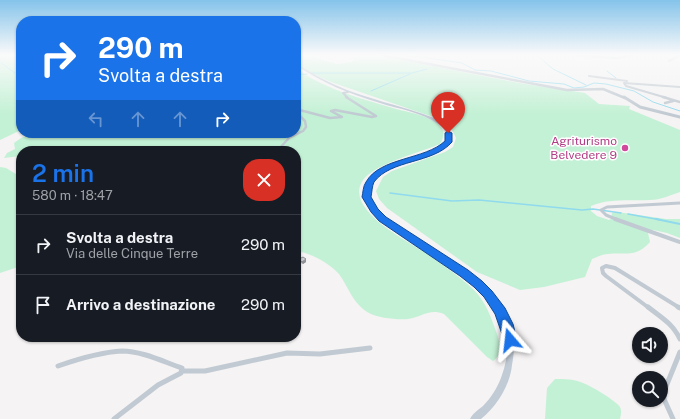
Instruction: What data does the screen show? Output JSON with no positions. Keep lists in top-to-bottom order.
{
  "places": ["Agriturismo Belvedere 9"],
  "page": {
    "turn": ["290 m", "Svolta a destra"],
    "heading": ["2 min", "580 m · 18:47"],
    "list": [
      {
        "name": "Svolta a destra",
        "note": "Via delle Cinque Terre",
        "value": "290 m"
      },
      {
        "name": "Arrivo a destinazione",
        "value": "290 m"
      }
    ]
  }
}
